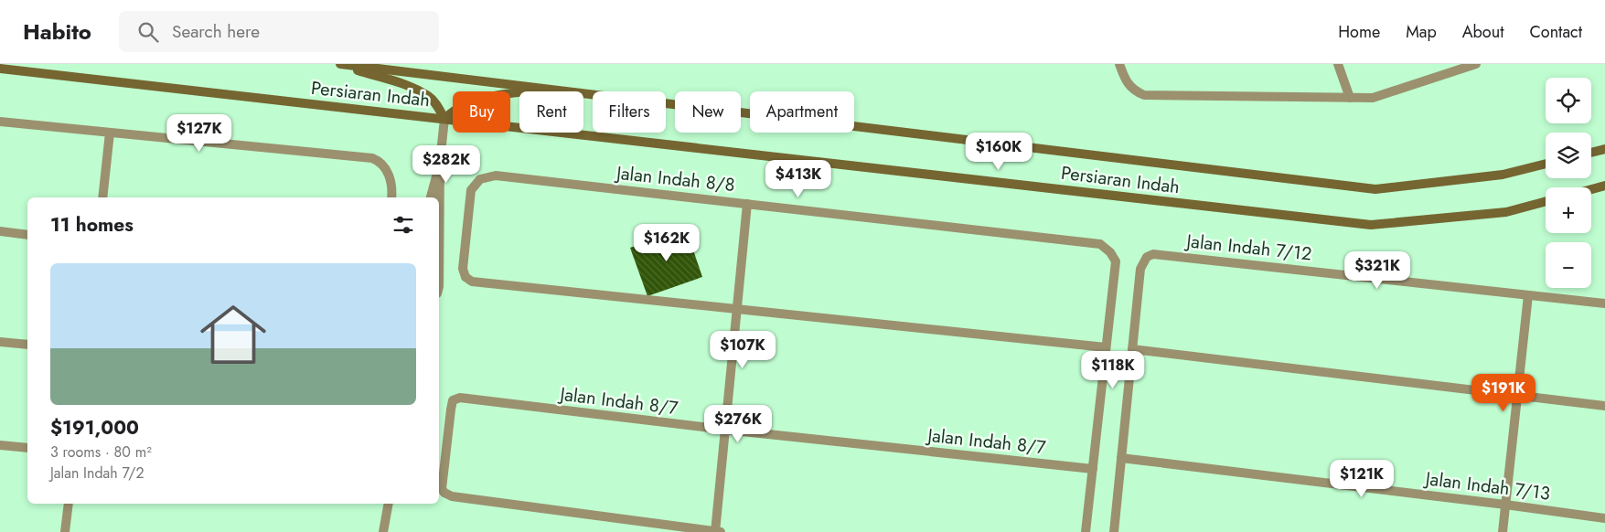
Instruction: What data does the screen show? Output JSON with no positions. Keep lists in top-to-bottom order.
{
  "streets": {
    "main road": ["Persiaran Indah"],
    "street": [
      "Jalan Indah 8/8",
      "Jalan Indah 7/12",
      "Jalan Indah 8/7",
      "Jalan Indah 7/13"
    ]
  },
  "page": {
    "header": "Habito",
    "search": "Search here",
    "nav": [
      "Home",
      "Map",
      "About",
      "Contact"
    ],
    "map_buttons": ["+", "−"],
    "chip": [
      "Buy",
      "Rent",
      "Filters",
      "New",
      "Apartment"
    ],
    "price": [
      "$127K",
      "$160K",
      "$282K",
      "$413K",
      "$162K",
      "$321K",
      "$107K",
      "$118K",
      "$191K",
      "$276K",
      "$121K"
    ],
    "heading": "11 homes",
    "list": [
      {
        "name": "$191,000",
        "note": "3 rooms · 80 m² · Jalan Indah 7/2"
      }
    ]
  }
}
